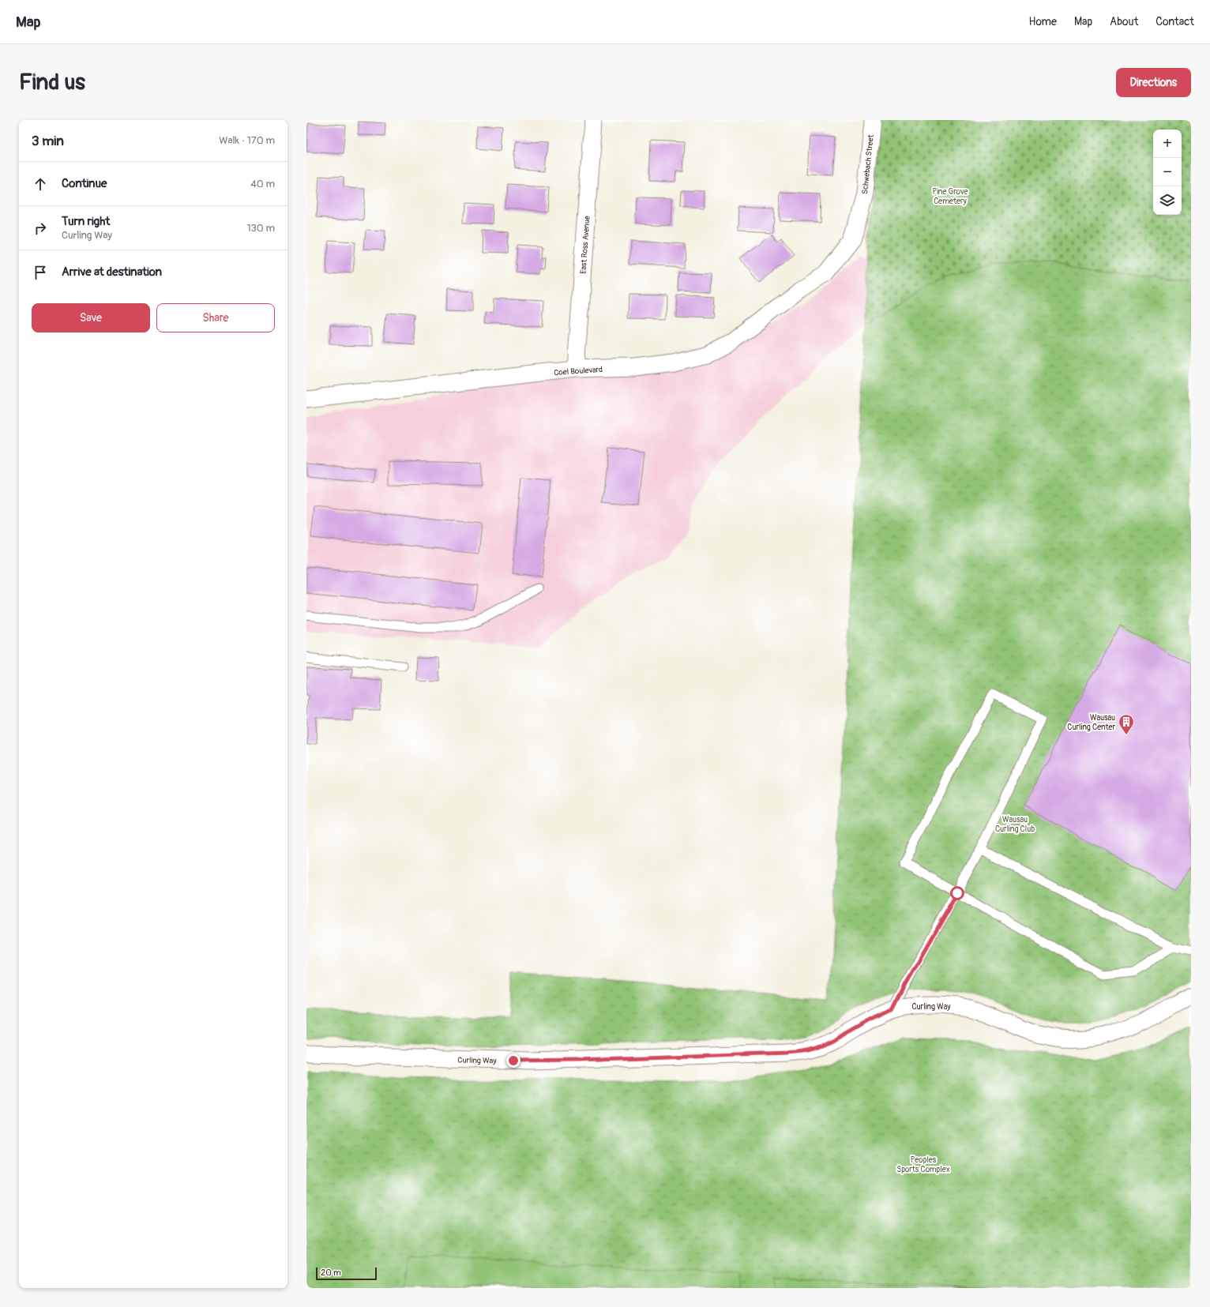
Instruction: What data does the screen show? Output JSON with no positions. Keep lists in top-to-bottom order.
{
  "streets": {
    "street": [
      "Schwebach Street",
      "East Ross Avenue",
      "Coel Boulevard",
      "Curling Way"
    ]
  },
  "crossings": [
    ["Schwebach Street", "Coel Boulevard"],
    ["East Ross Avenue", "Coel Boulevard"]
  ],
  "parks": ["Pine Grove Cemetery", "Wausau Curling Club", "Peoples Sports Complex"],
  "places": {
    "building": ["Wausau Curling Center"]
  },
  "scale_bar": "20 m",
  "page": {
    "header": "Map",
    "nav": [
      "Home",
      "Map",
      "About",
      "Contact"
    ],
    "buttons": [
      "Directions",
      ["Save", "Share"]
    ],
    "title": "Find us",
    "heading": ["3 min", "Walk · 170 m"],
    "map_buttons": ["+", "−"],
    "list": [
      ["Continue", "40 m"],
      ["Turn right", "Curling Way", "130 m"],
      "Arrive at destination"
    ],
    "scale": "20 m"
  }
}
